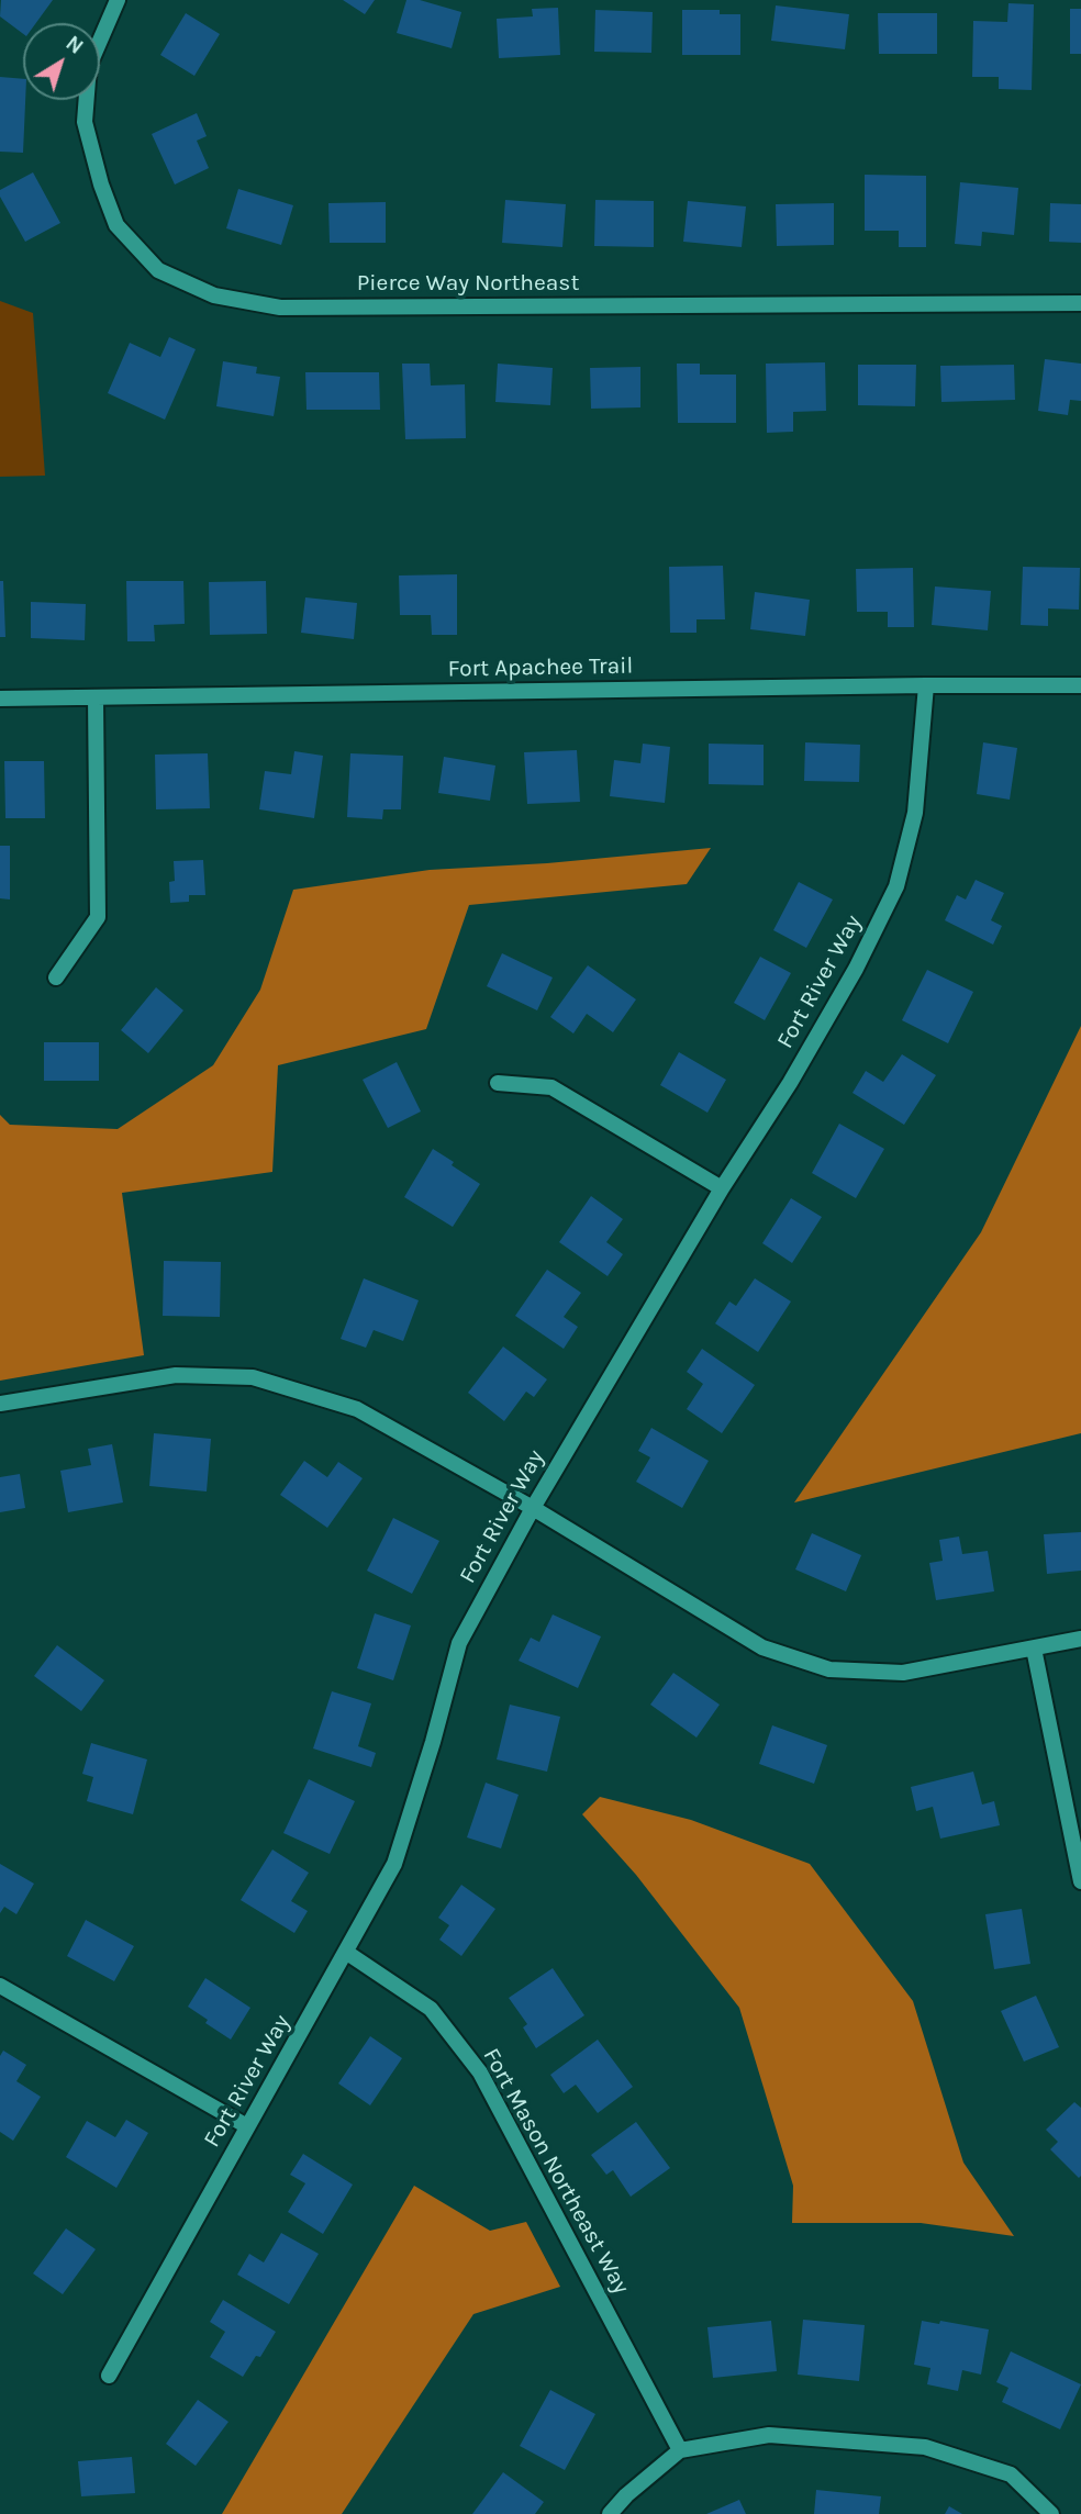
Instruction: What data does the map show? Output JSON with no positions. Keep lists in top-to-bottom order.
{
  "streets": {
    "street": [
      "Pierce Way Northeast",
      "Fort Apachee Trail",
      "Fort River Way",
      "Fort Mason Northeast Way"
    ]
  },
  "crossings": [
    ["Fort Apachee Trail", "Fort River Way"],
    ["Fort River Way", "Fort Mason Northeast Way"]
  ],
  "north": "top right"
}
